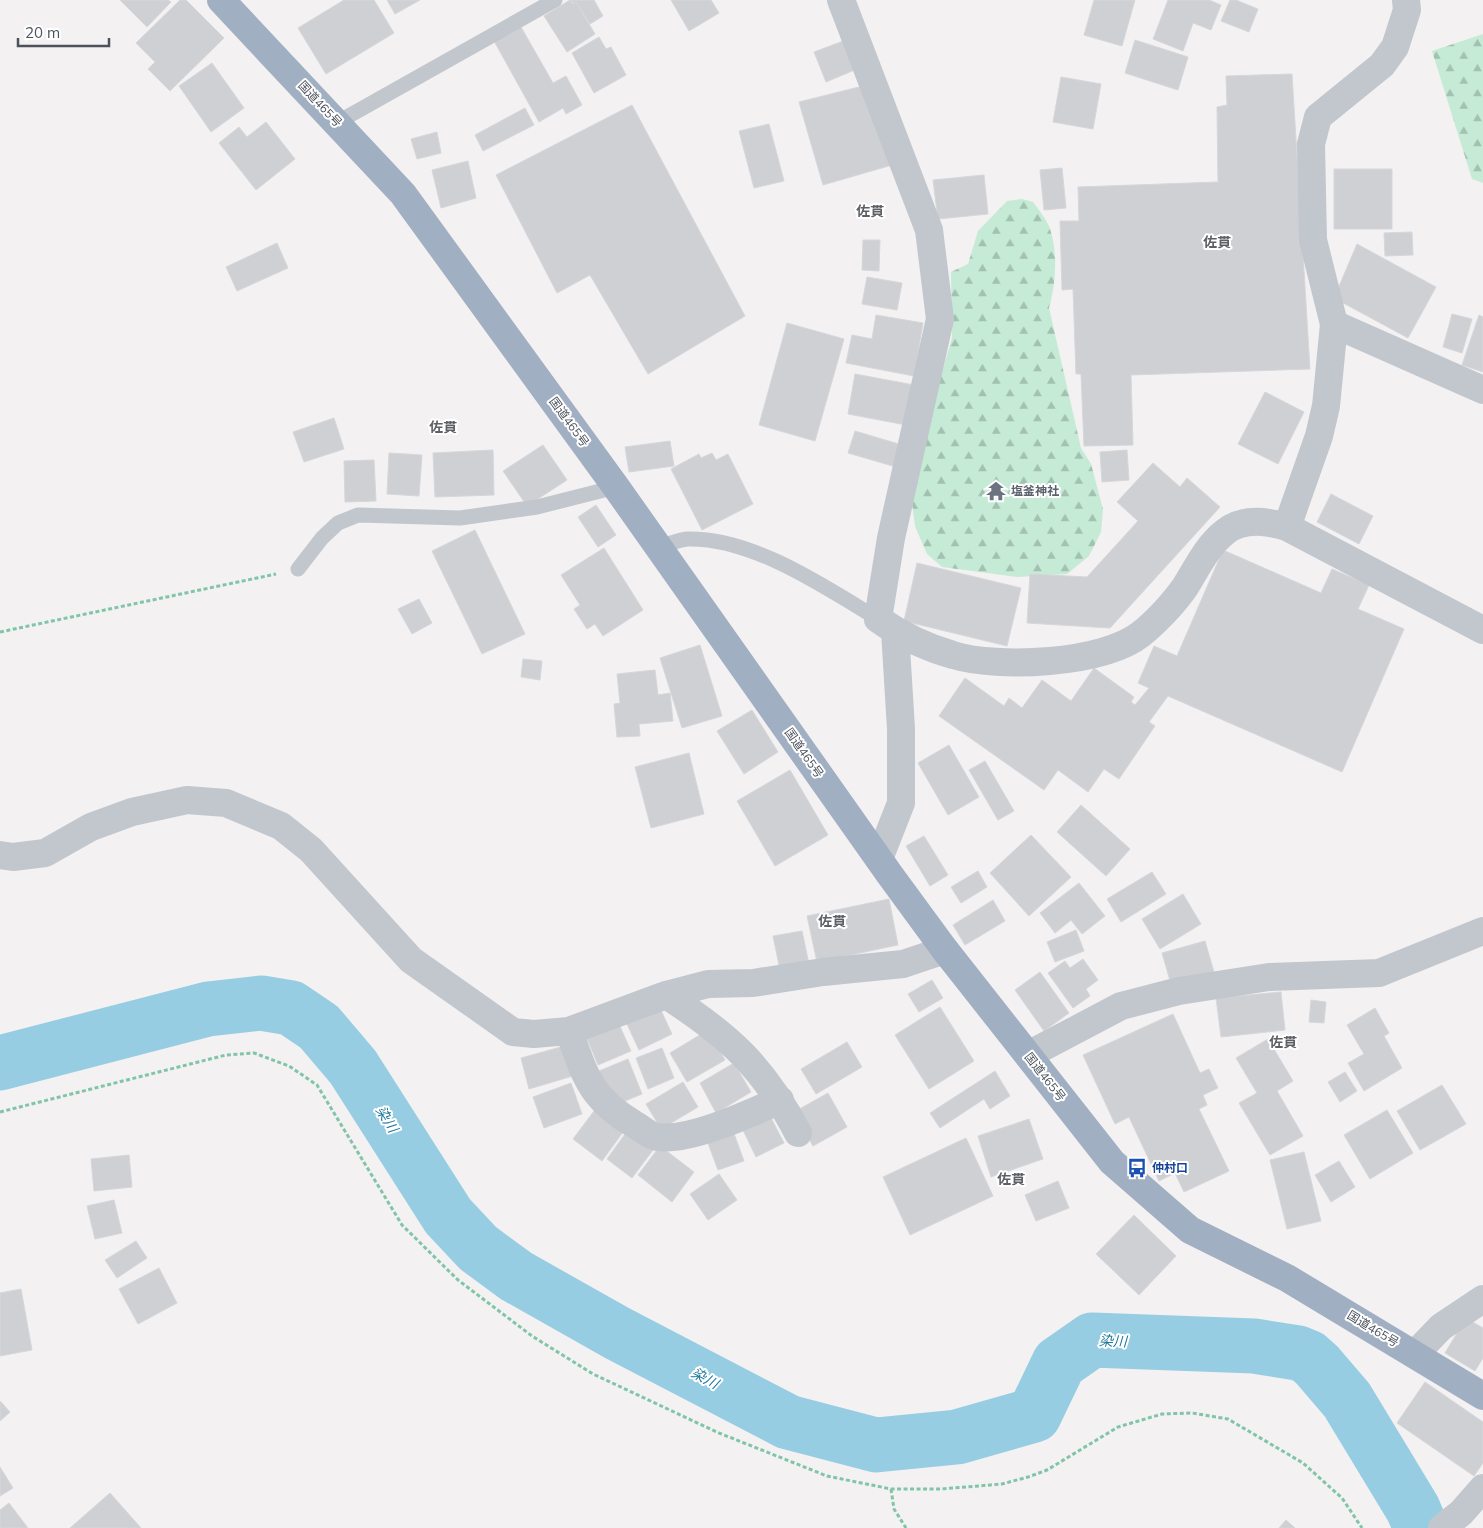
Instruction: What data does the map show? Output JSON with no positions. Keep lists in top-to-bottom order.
{
  "streets": {
    "highway": ["国道465号"]
  },
  "districts": [
    "佐貫",
    "佐貫",
    "佐貫",
    "佐貫",
    "佐貫",
    "佐貫"
  ],
  "water": ["染川"],
  "places": {
    "temple": ["塩釜神社"],
    "bus stop": ["仲村口"]
  },
  "scale_bar": "20 m"
}
